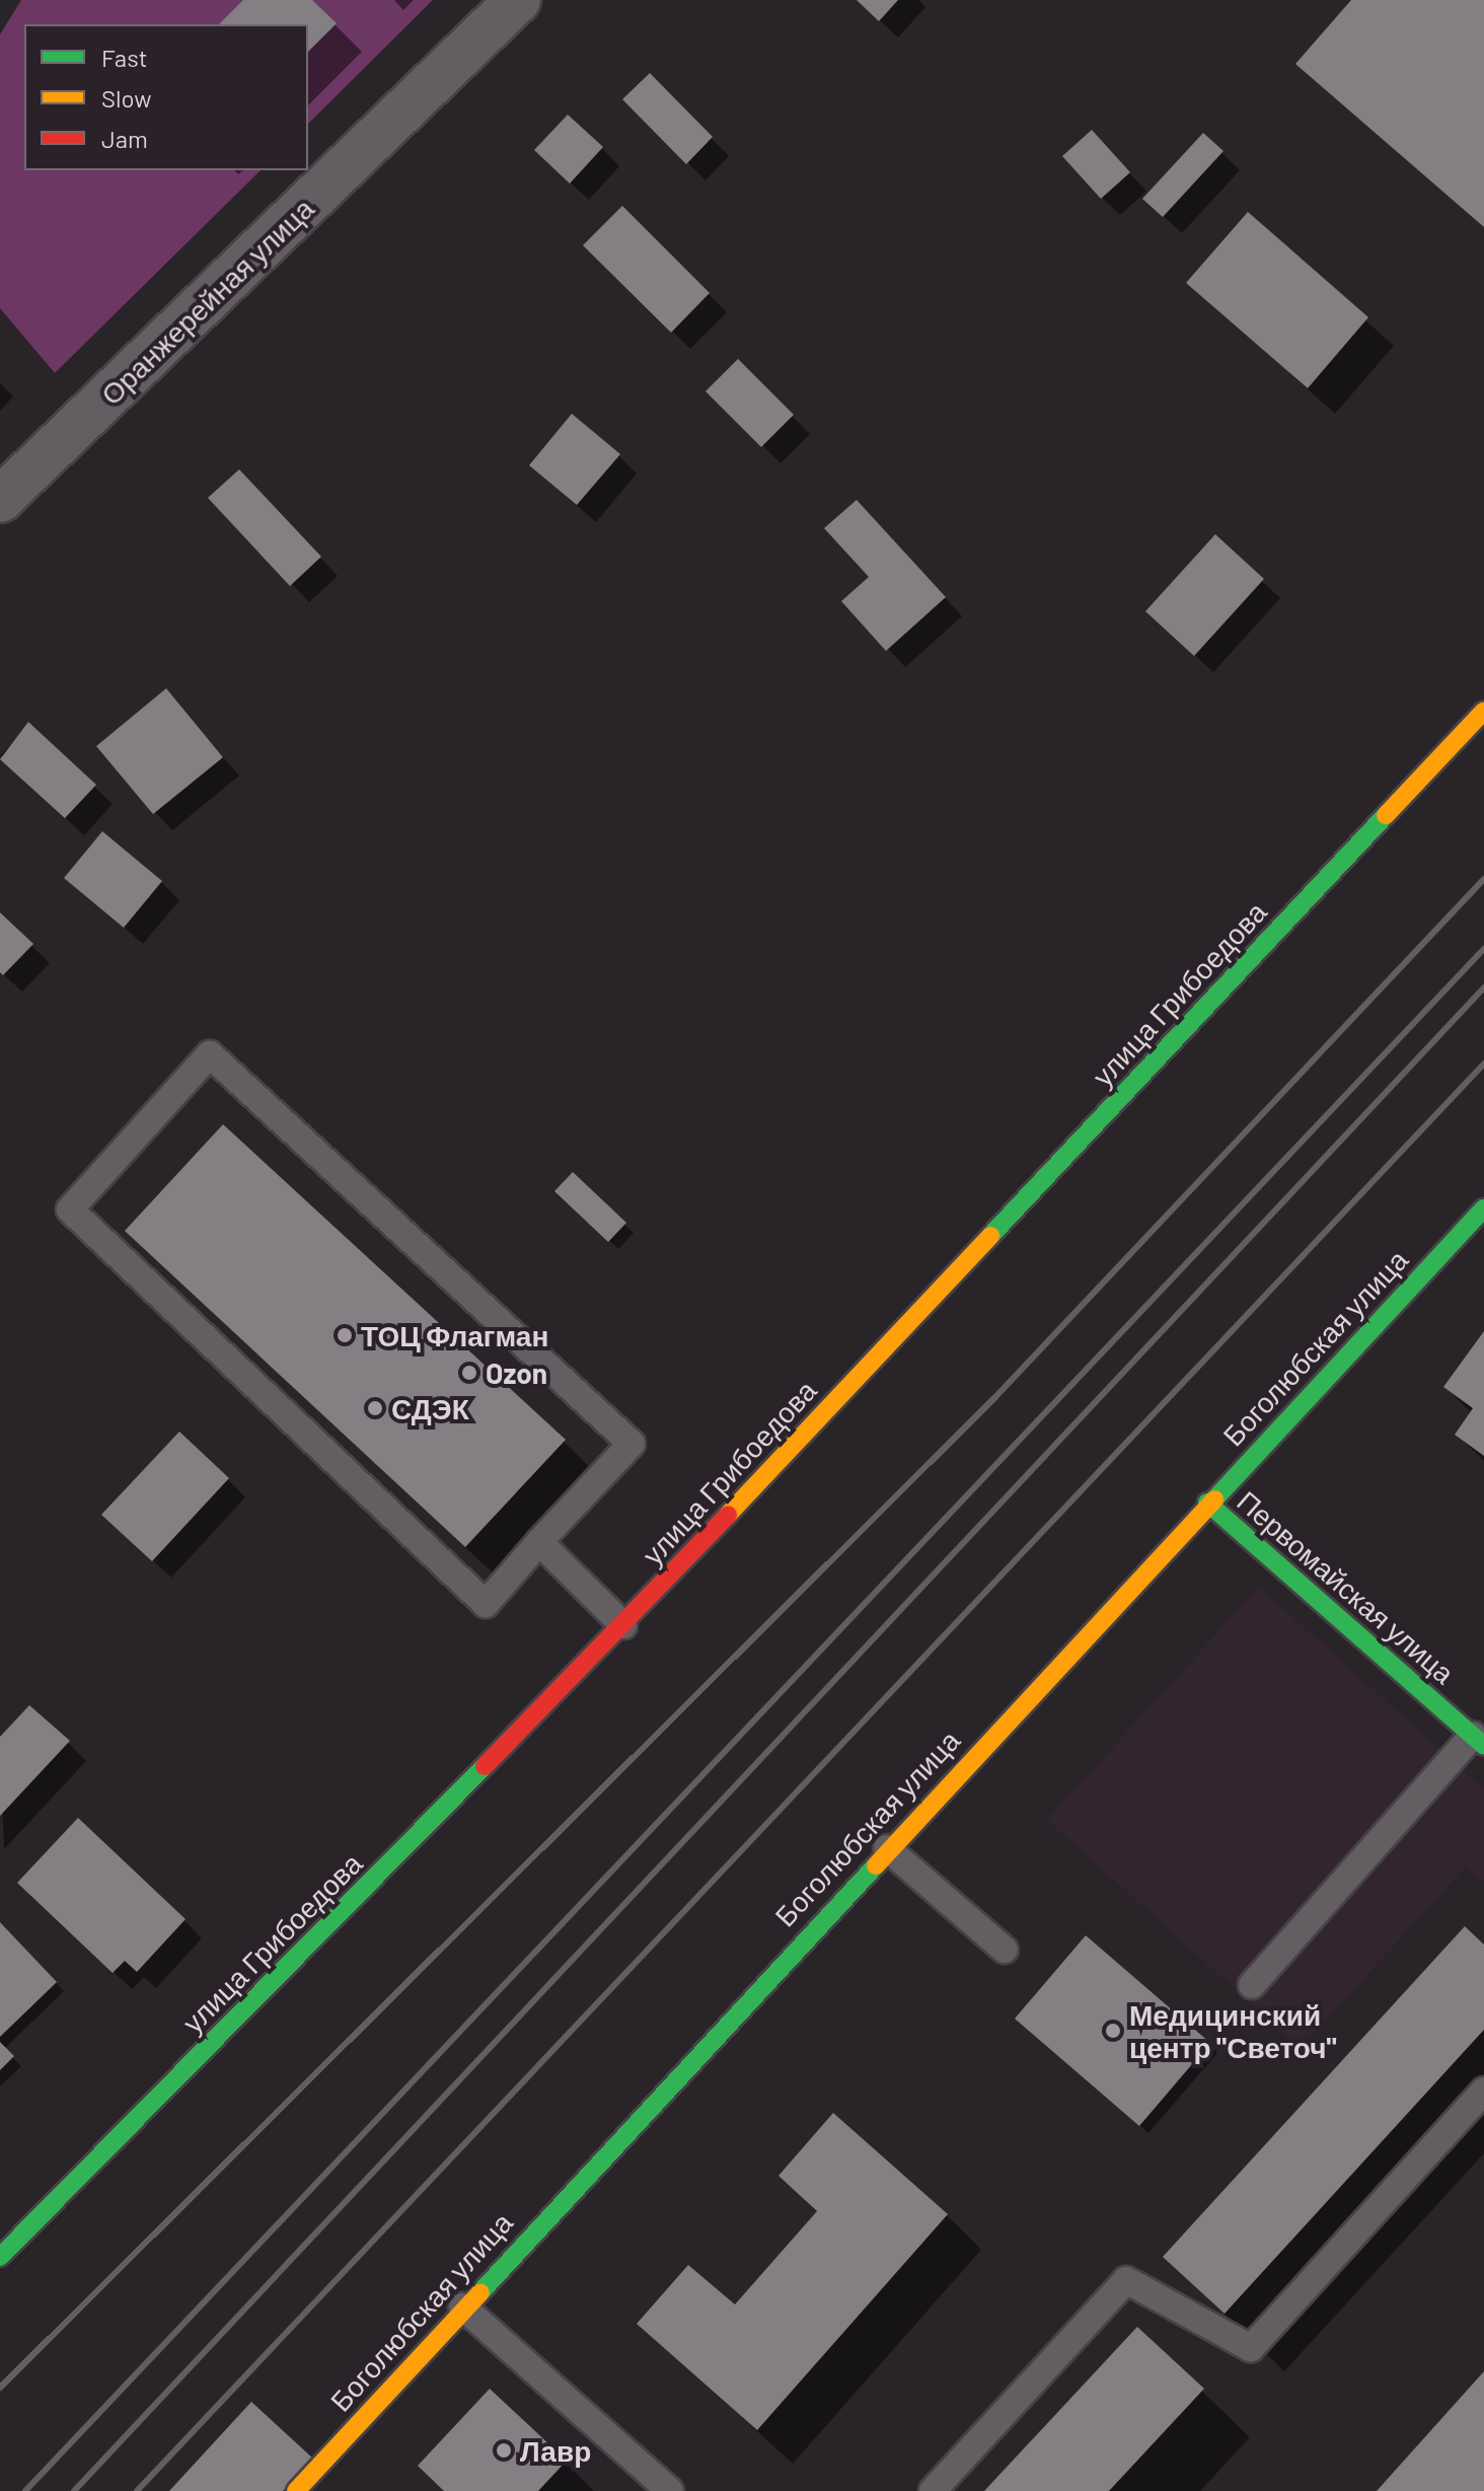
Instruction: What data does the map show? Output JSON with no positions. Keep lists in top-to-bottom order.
{
  "streets": {
    "street": [
      "Оранжерейная улица",
      "улица Грибоедова",
      "Боголюбская улица",
      "Первомайская улица"
    ]
  },
  "crossings": [
    ["Боголюбская улица", "Первомайская улица"]
  ],
  "places": [
    "ТОЦ Флагман",
    "Ozon",
    "СДЭК",
    "Медицинский центр \"Светоч\"",
    "Лавр"
  ],
  "legend": ["Fast", "Slow", "Jam"]
}
